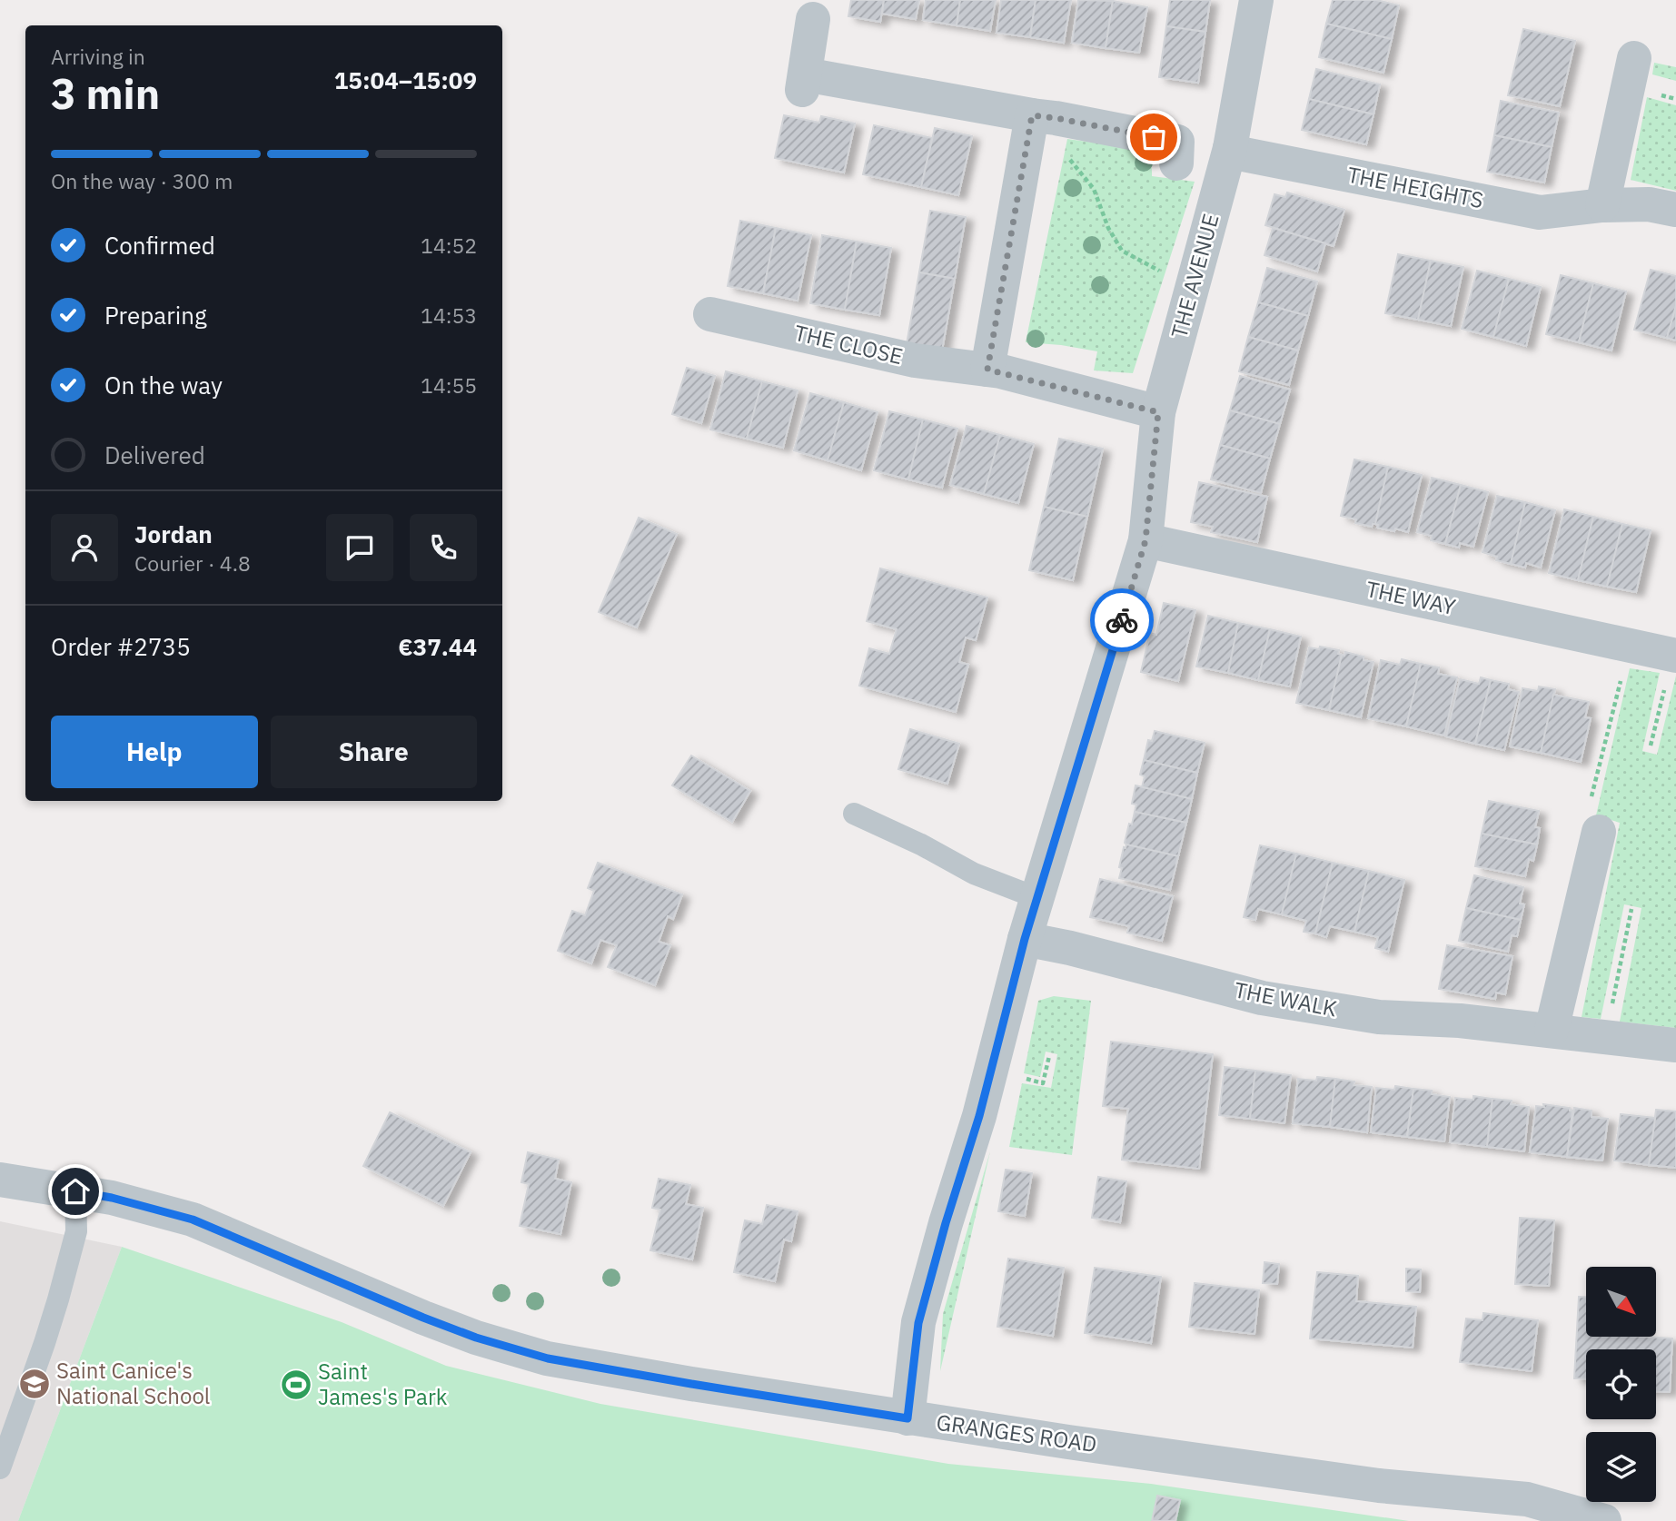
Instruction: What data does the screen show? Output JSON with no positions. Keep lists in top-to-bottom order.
{
  "streets": {
    "street": [
      "THE HEIGHTS",
      "THE AVENUE",
      "THE CLOSE",
      "THE WAY",
      "THE WALK",
      "GRANGES ROAD"
    ]
  },
  "crossings": [
    ["THE HEIGHTS", "THE AVENUE"],
    ["THE AVENUE", "THE CLOSE"],
    ["THE AVENUE", "THE WAY"],
    ["THE AVENUE", "THE WALK"],
    ["THE AVENUE", "GRANGES ROAD"]
  ],
  "places": {
    "school or university": ["Saint Canice's National School"],
    "sports": ["Saint James's Park"]
  },
  "north": "bottom right",
  "page": {
    "heading": ["3 min", "Arriving in", "15:04–15:09"],
    "panel": [
      "Jordan",
      "Courier · 4.8",
      "Order #2735",
      "€37.44"
    ],
    "bar": "On the way · 300 m",
    "list": [
      ["Confirmed", "14:52"],
      ["Preparing", "14:53"],
      ["On the way", "14:55"],
      "Delivered"
    ],
    "buttons": ["Help", "Share"]
  }
}
